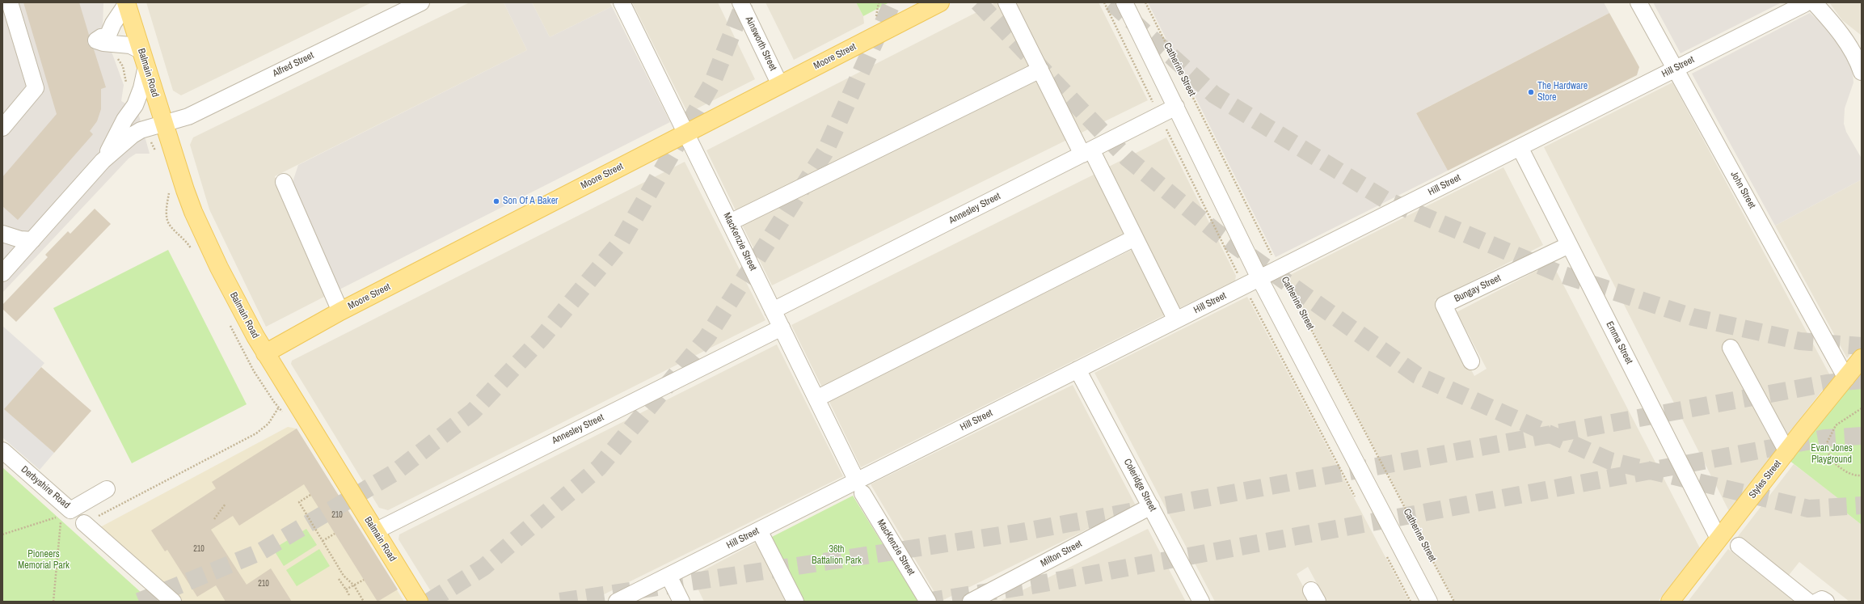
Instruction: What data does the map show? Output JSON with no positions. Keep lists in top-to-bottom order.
{
  "streets": {
    "main road": ["Moore Street", "Balmain Road", "Styles Street"],
    "street": [
      "Ainsworth Street",
      "Alfred Street",
      "Hill Street",
      "Catherine Street",
      "John Street",
      "Annesley Street",
      "MacKenzie Street",
      "Bungay Street",
      "Emma Street",
      "Coleridge Street",
      "Derbyshire Road",
      "Milton Street"
    ]
  },
  "crossings": [
    ["Ainsworth Street", "Moore Street"],
    ["Moore Street", "Balmain Road"],
    ["Moore Street", "MacKenzie Street"],
    ["Alfred Street", "Balmain Road"],
    ["Hill Street", "Catherine Street"],
    ["Hill Street", "John Street"],
    ["Hill Street", "MacKenzie Street"],
    ["Hill Street", "Emma Street"],
    ["Hill Street", "Coleridge Street"],
    ["Catherine Street", "Annesley Street"],
    ["Balmain Road", "Annesley Street"],
    ["John Street", "Styles Street"],
    ["Annesley Street", "MacKenzie Street"],
    ["Bungay Street", "Emma Street"],
    ["Emma Street", "Styles Street"],
    ["Coleridge Street", "Milton Street"]
  ],
  "parks": ["Evan Jones Playground", "36th Battalion Park", "Pioneers Memorial Park"],
  "places": ["The Hardware Store", "Son Of A Baker"],
  "house_numbers": ["210", "210", "210"]
}
